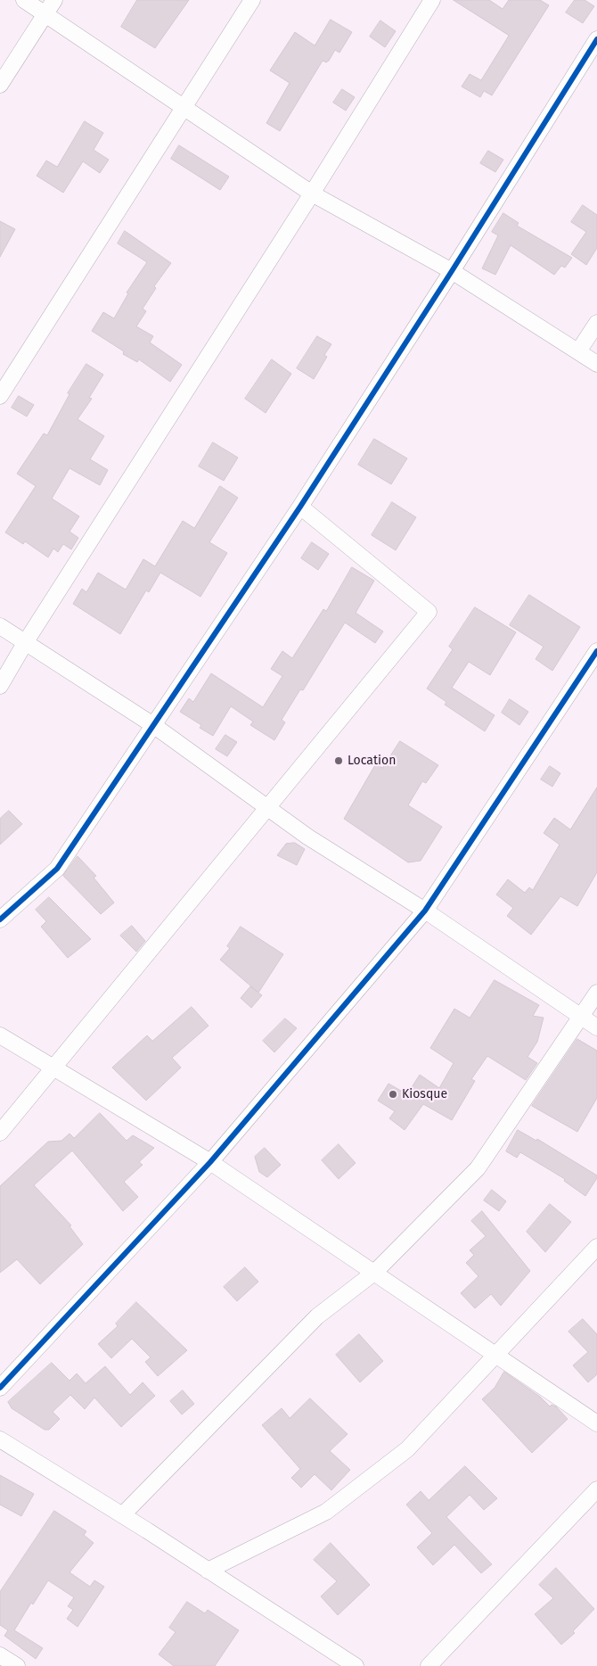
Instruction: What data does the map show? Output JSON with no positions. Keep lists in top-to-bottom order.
{
  "places": ["Location", "Kiosque"]
}
